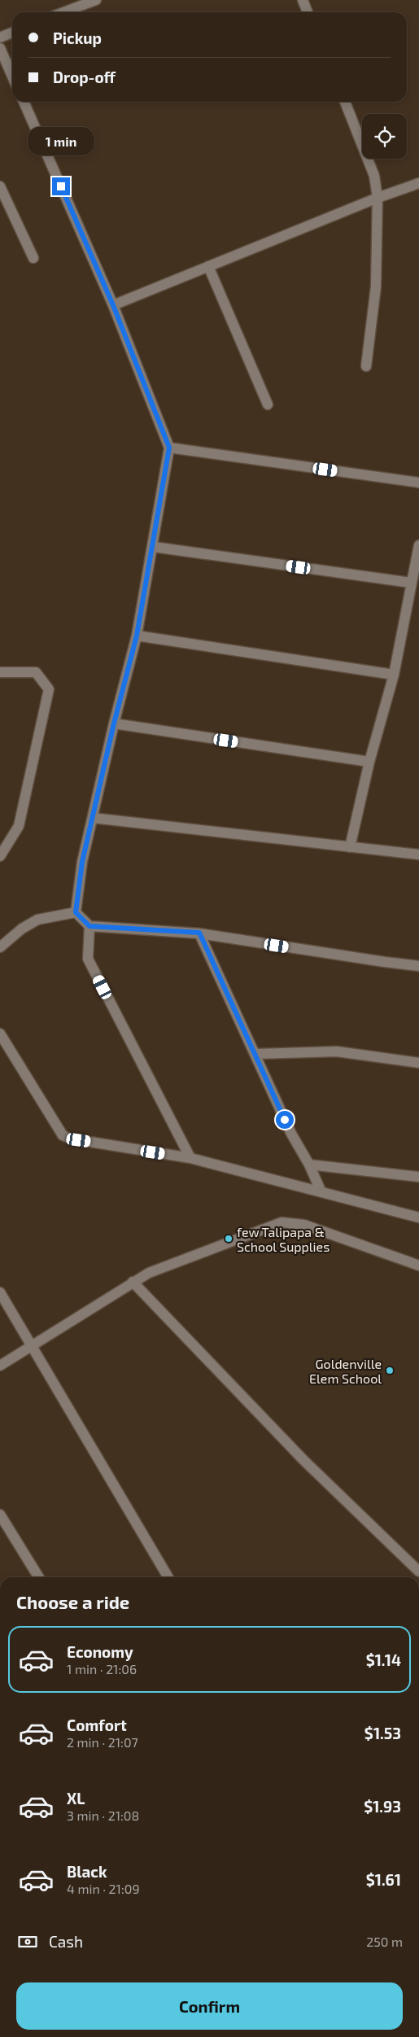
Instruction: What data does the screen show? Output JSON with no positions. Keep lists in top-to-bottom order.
{
  "places": ["few Talipapa & School Supplies", "Goldenville Elem School"],
  "page": {
    "banner": ["Pickup", "Drop-off"],
    "bubble": "1 min",
    "heading": "Choose a ride",
    "list": [
      {
        "name": "Economy",
        "note": "1 min · 21:06",
        "value": "$1.14"
      },
      {
        "name": "Comfort",
        "note": "2 min · 21:07",
        "value": "$1.53"
      },
      {
        "name": "XL",
        "note": "3 min · 21:08",
        "value": "$1.93"
      },
      {
        "name": "Black",
        "note": "4 min · 21:09",
        "value": "$1.61"
      }
    ],
    "pay": ["Cash", "250 m"],
    "buttons": "Confirm"
  }
}
